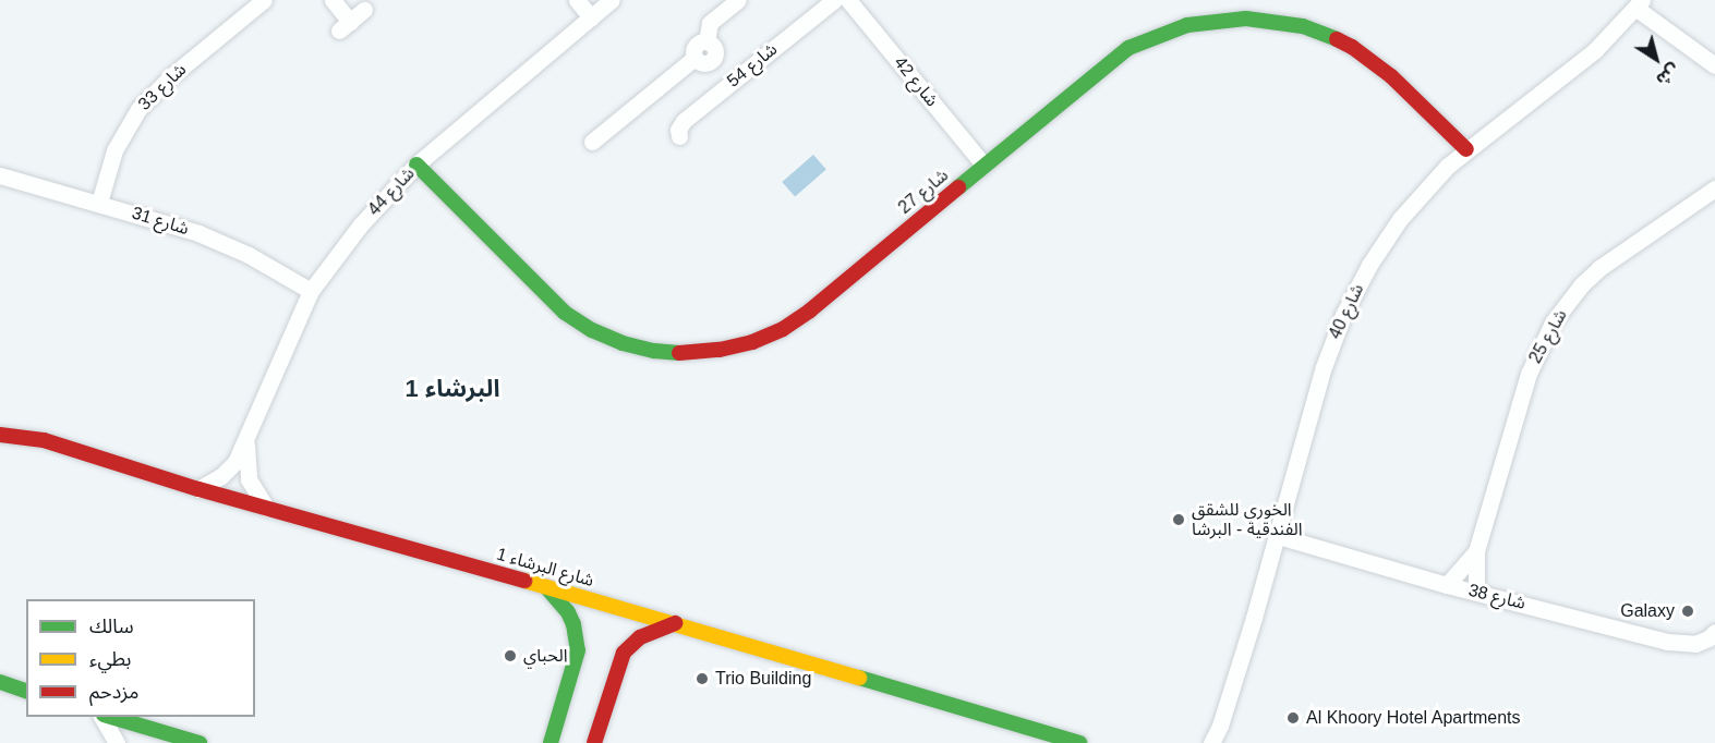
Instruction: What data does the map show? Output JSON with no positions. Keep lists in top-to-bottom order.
{
  "streets": {
    "street": [
      "شارع 54",
      "شارع 42",
      "شارع 33",
      "شارع 44",
      "شارع 27",
      "شارع 31",
      "شارع 40",
      "شارع 25",
      "شارع البرشاء 1",
      "شارع 38"
    ]
  },
  "crossings": [
    ["شارع 42", "شارع 27"],
    ["شارع 33", "شارع 31"],
    ["شارع 44", "شارع 27"],
    ["شارع 44", "شارع 31"],
    ["شارع 44", "شارع البرشاء 1"],
    ["شارع 27", "شارع 40"],
    ["شارع 40", "شارع 38"],
    ["شارع 25", "شارع 38"]
  ],
  "districts": ["البرشاء 1"],
  "places": [
    "الخوري للشقق الفندقية - البرشا",
    "Galaxy",
    "الحباي",
    "Trio Building",
    "Al Khoory Hotel Apartments"
  ],
  "legend": ["سالك", "بطيء", "مزدحم"],
  "north": "bottom right"
}
